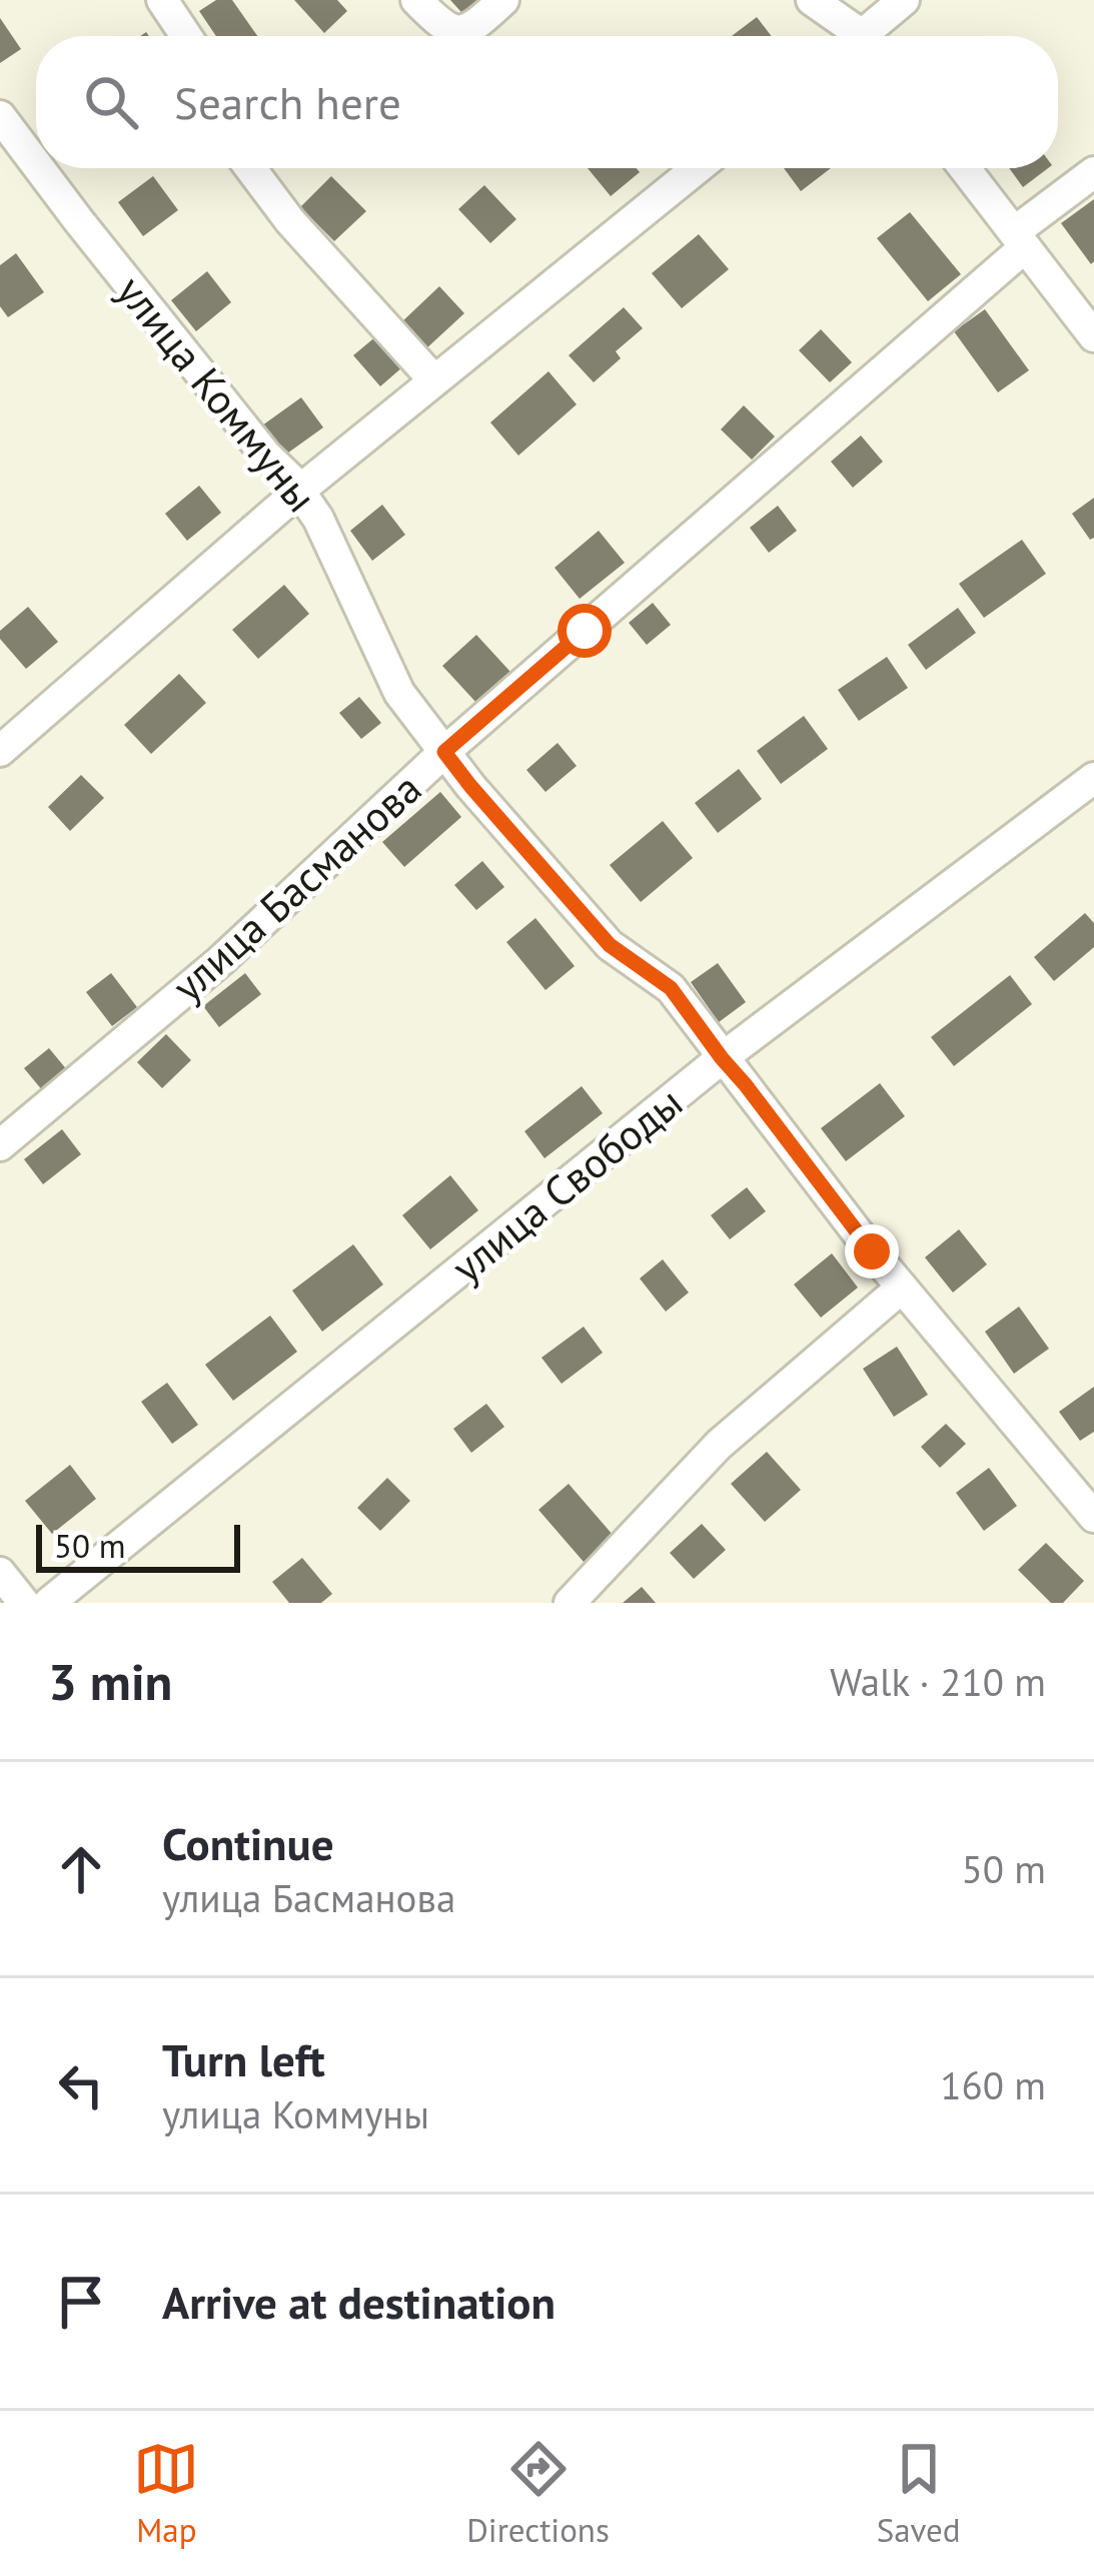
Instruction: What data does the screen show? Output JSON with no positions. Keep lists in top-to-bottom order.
{
  "streets": {
    "street": ["улица Коммуны", "улица Басманова", "улица Свободы"]
  },
  "crossings": [
    ["улица Коммуны", "улица Басманова"],
    ["улица Коммуны", "улица Свободы"]
  ],
  "scale_bar": "50 m",
  "page": {
    "search": "Search here",
    "scale": "50 m",
    "heading": ["3 min", "Walk · 210 m"],
    "list": [
      ["Continue", "улица Басманова", "50 m"],
      ["Turn left", "улица Коммуны", "160 m"],
      "Arrive at destination"
    ],
    "nav": ["Map", "Directions", "Saved"]
  }
}
